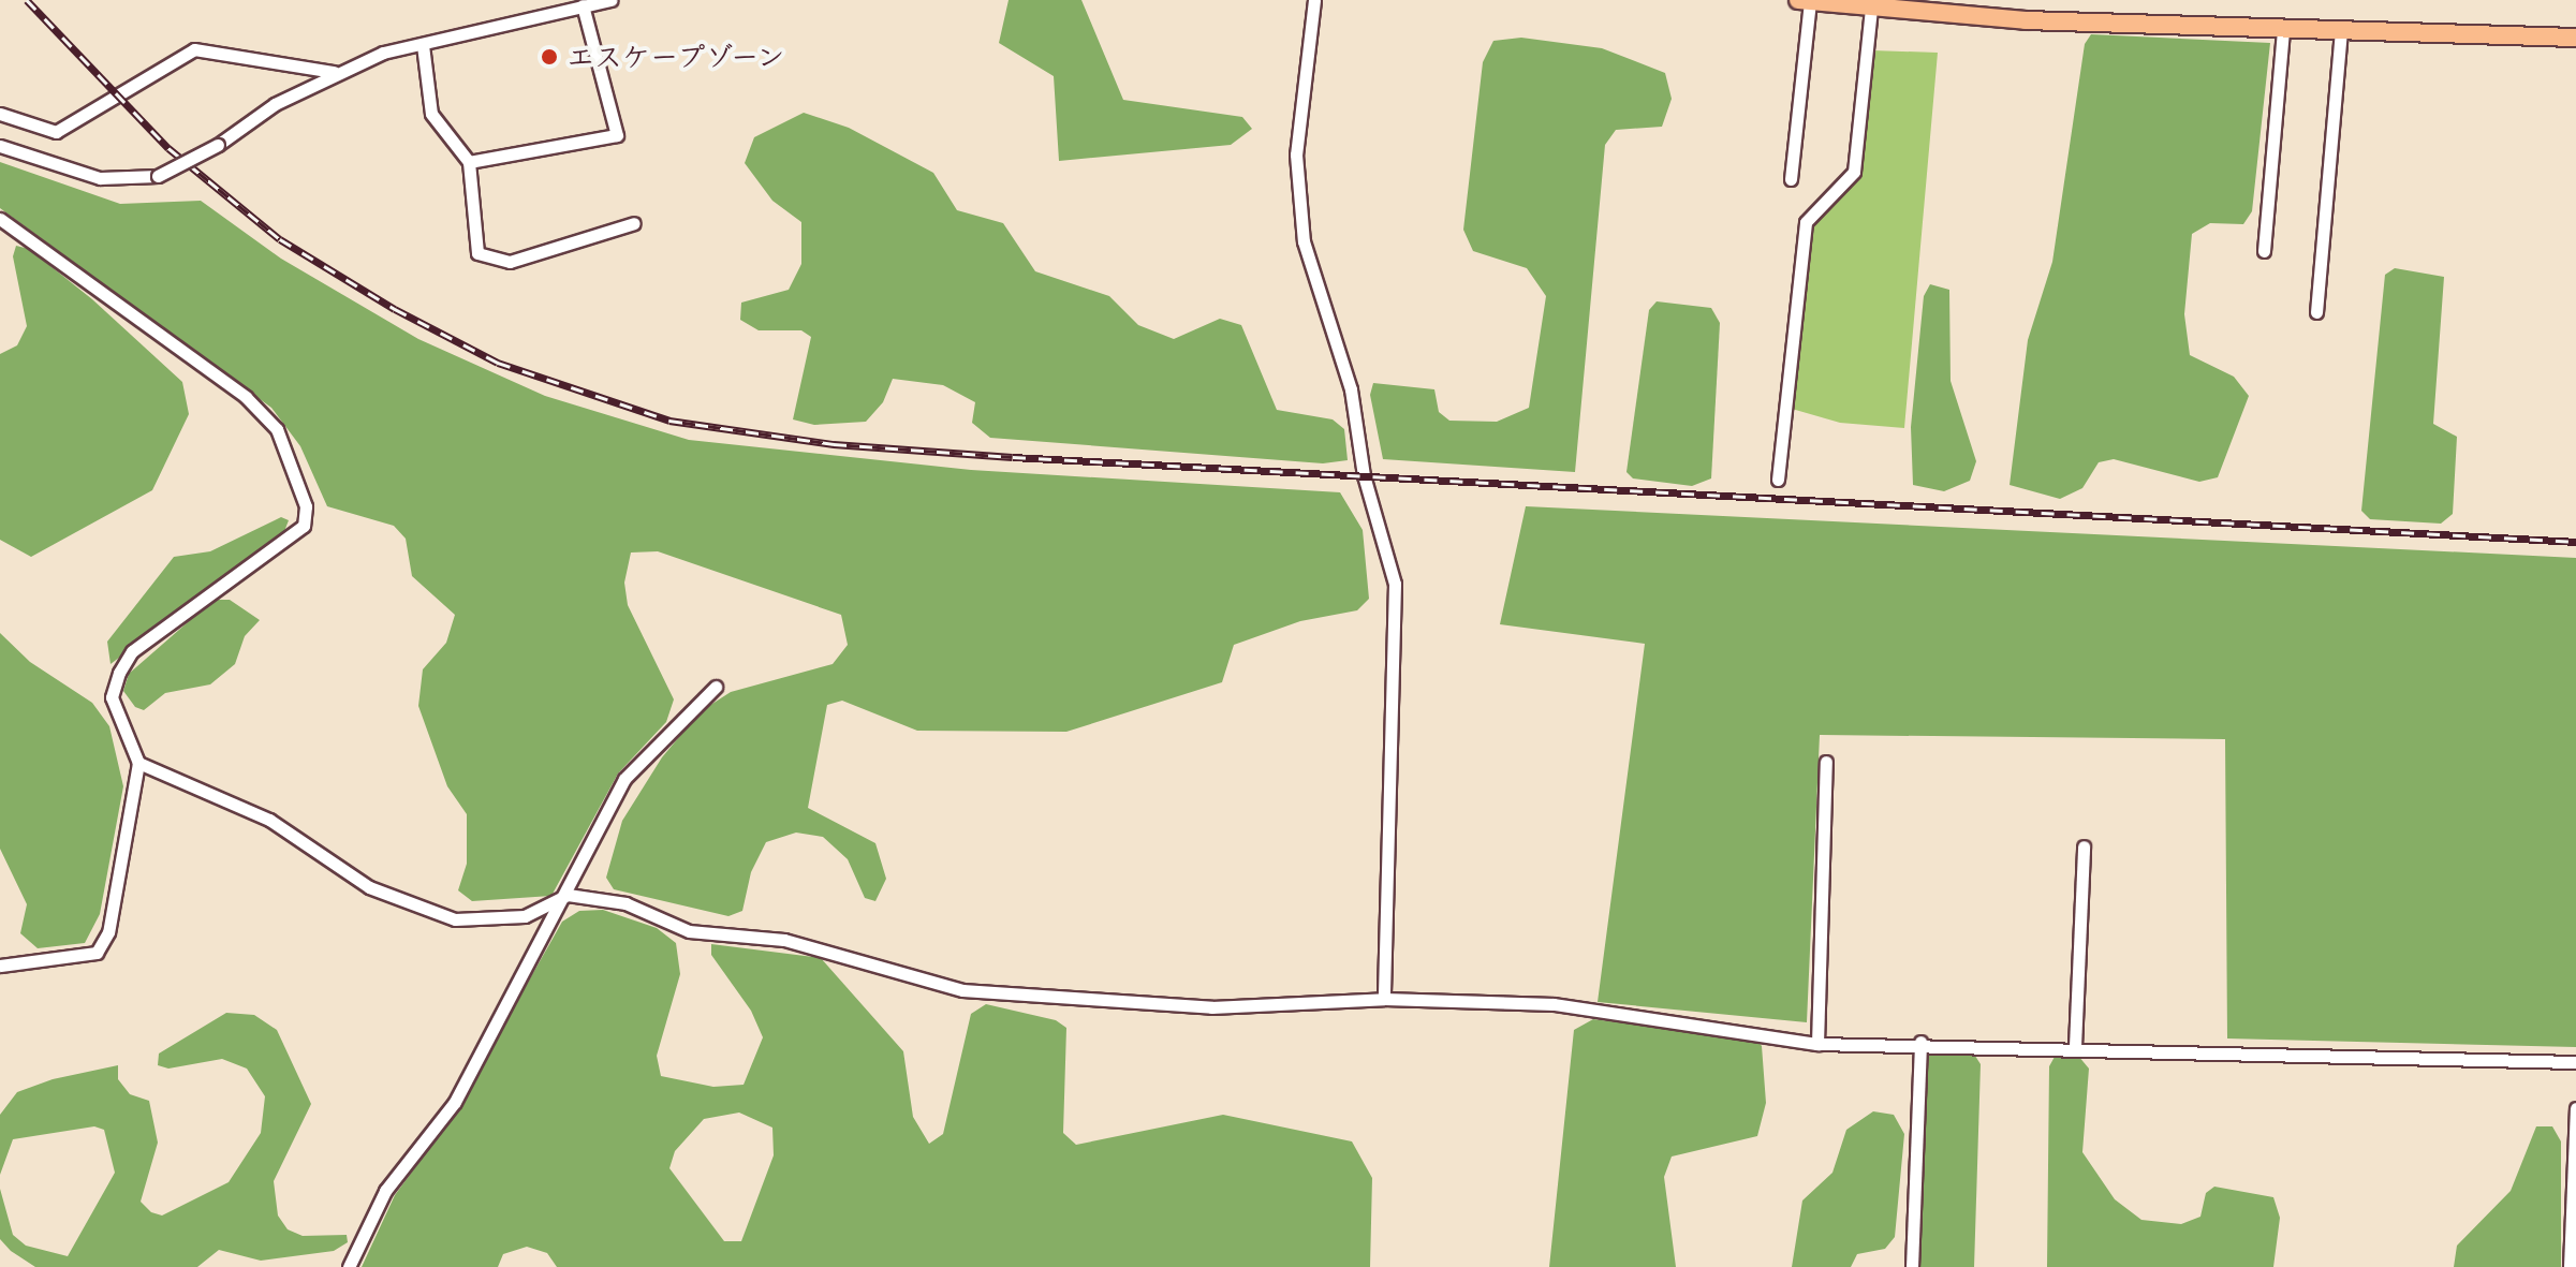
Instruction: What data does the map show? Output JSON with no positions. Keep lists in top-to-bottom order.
{
  "places": ["エスケープゾーン"]
}
